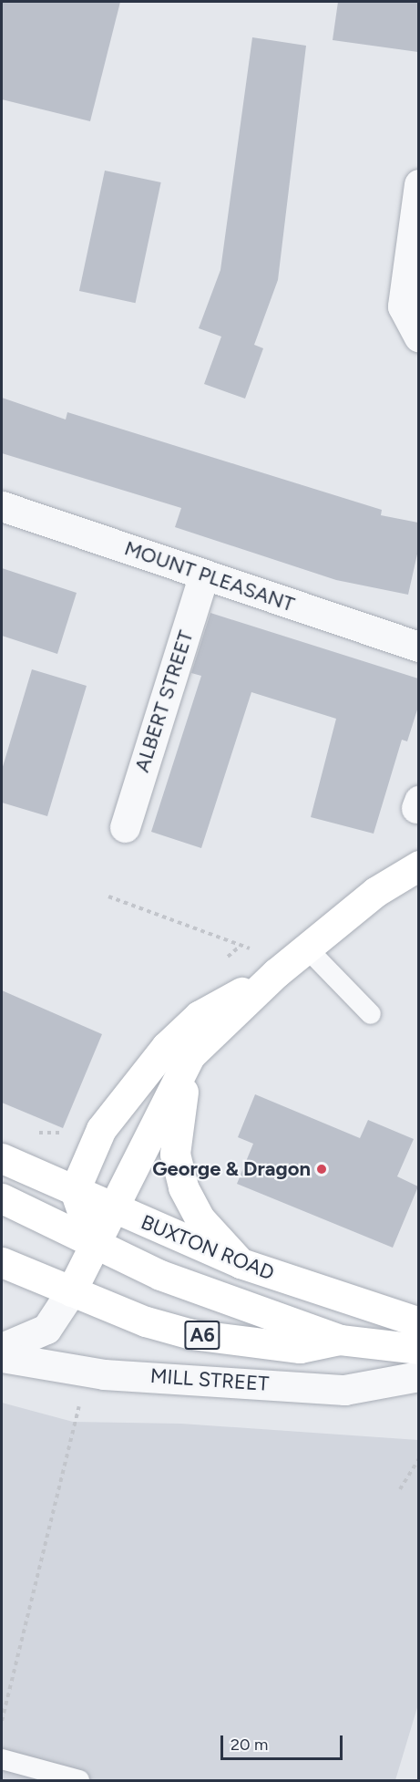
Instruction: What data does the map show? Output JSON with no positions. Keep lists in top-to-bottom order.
{
  "streets": {
    "main road": ["BUXTON ROAD", "A6"],
    "street": ["MOUNT PLEASANT", "ALBERT STREET", "MILL STREET"]
  },
  "crossings": [
    ["MOUNT PLEASANT", "ALBERT STREET"]
  ],
  "places": ["George & Dragon"],
  "scale_bar": "20 m"
}
